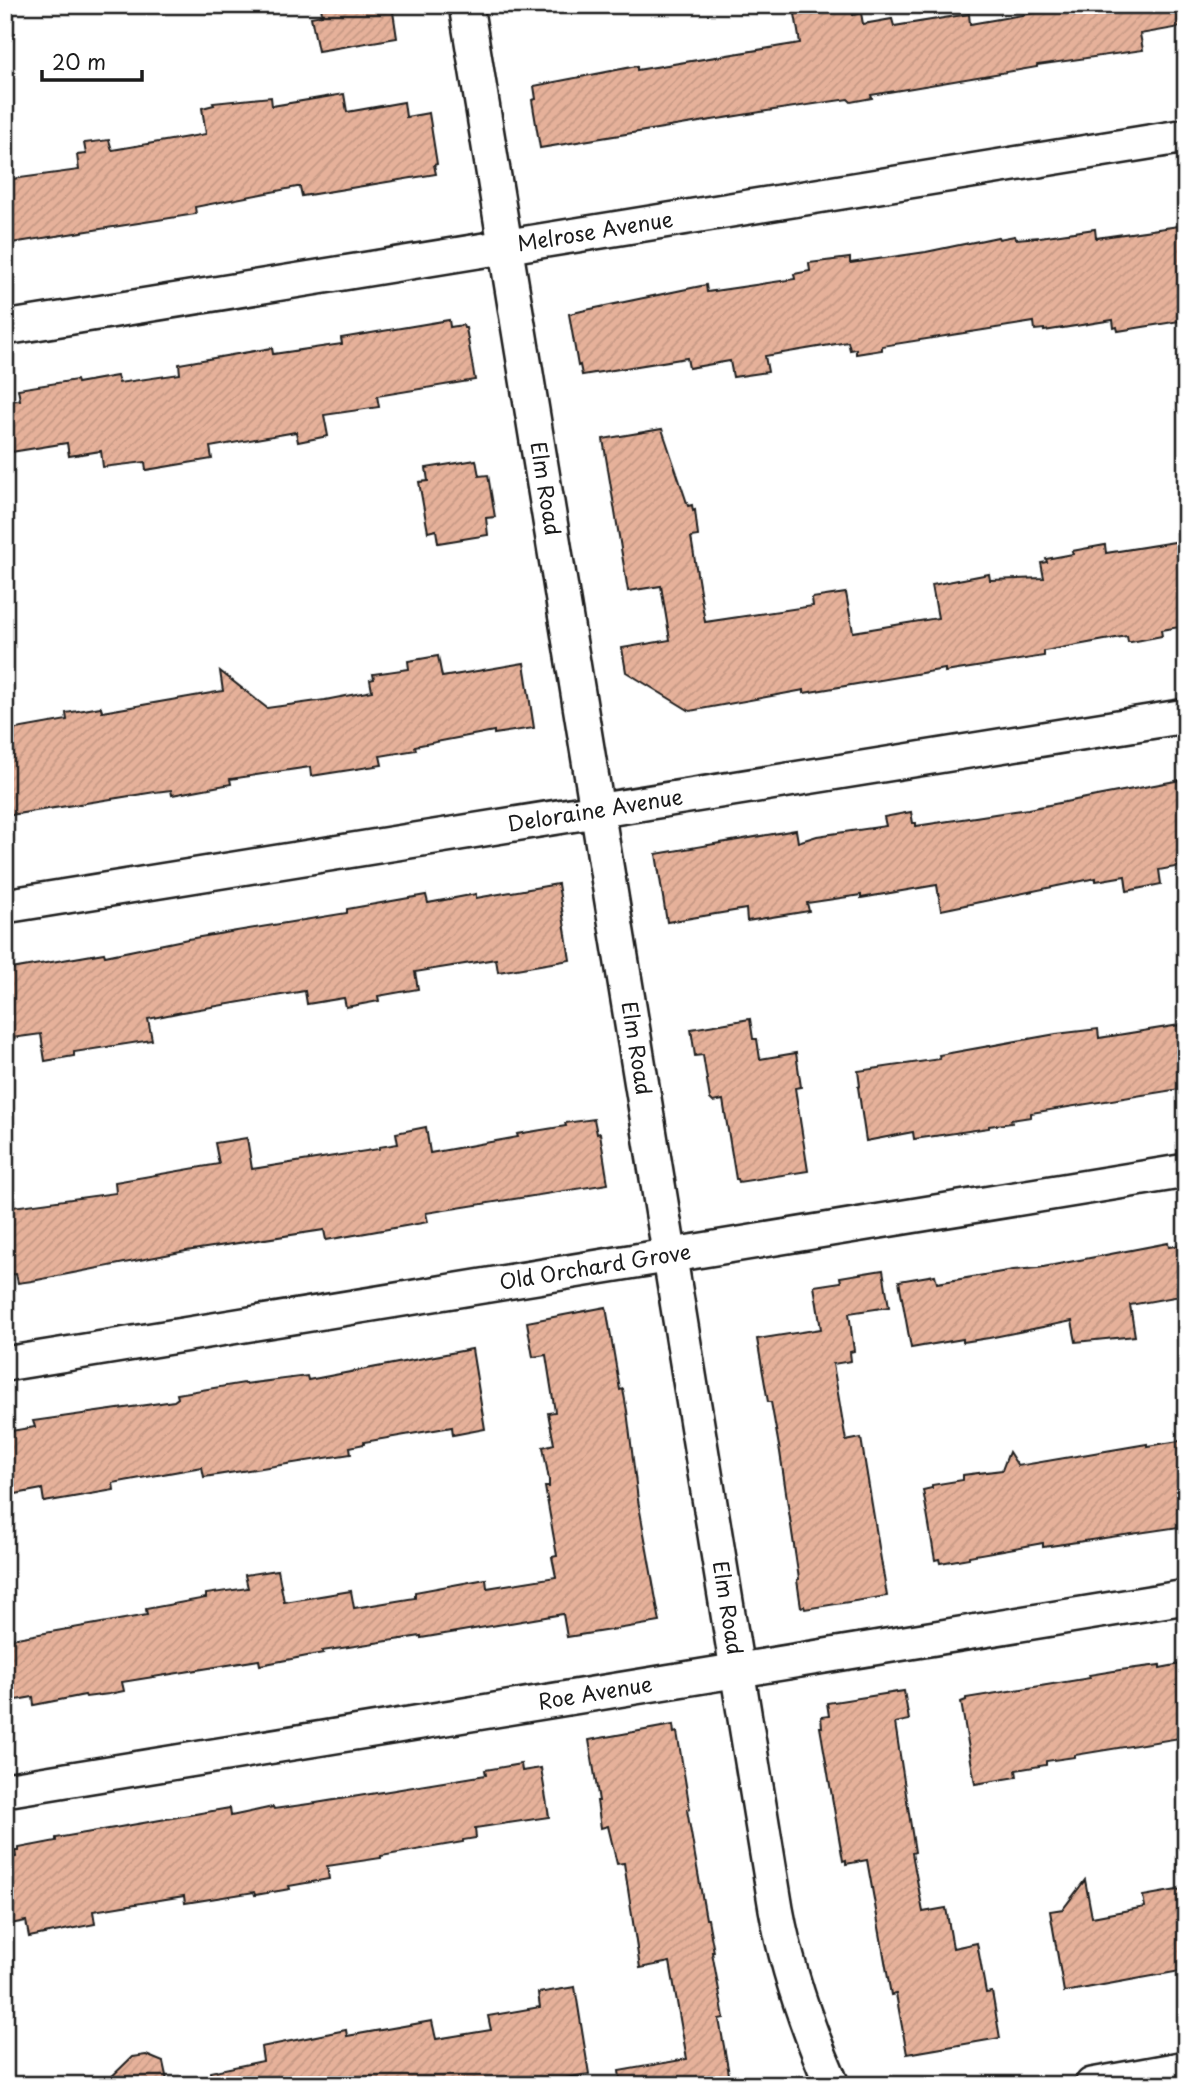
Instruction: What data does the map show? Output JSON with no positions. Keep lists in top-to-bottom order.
{
  "streets": {
    "street": [
      "Melrose Avenue",
      "Elm Road",
      "Deloraine Avenue",
      "Old Orchard Grove",
      "Roe Avenue"
    ]
  },
  "crossings": [
    ["Melrose Avenue", "Elm Road"],
    ["Elm Road", "Deloraine Avenue"],
    ["Elm Road", "Old Orchard Grove"],
    ["Elm Road", "Roe Avenue"]
  ],
  "scale_bar": "20 m"
}
